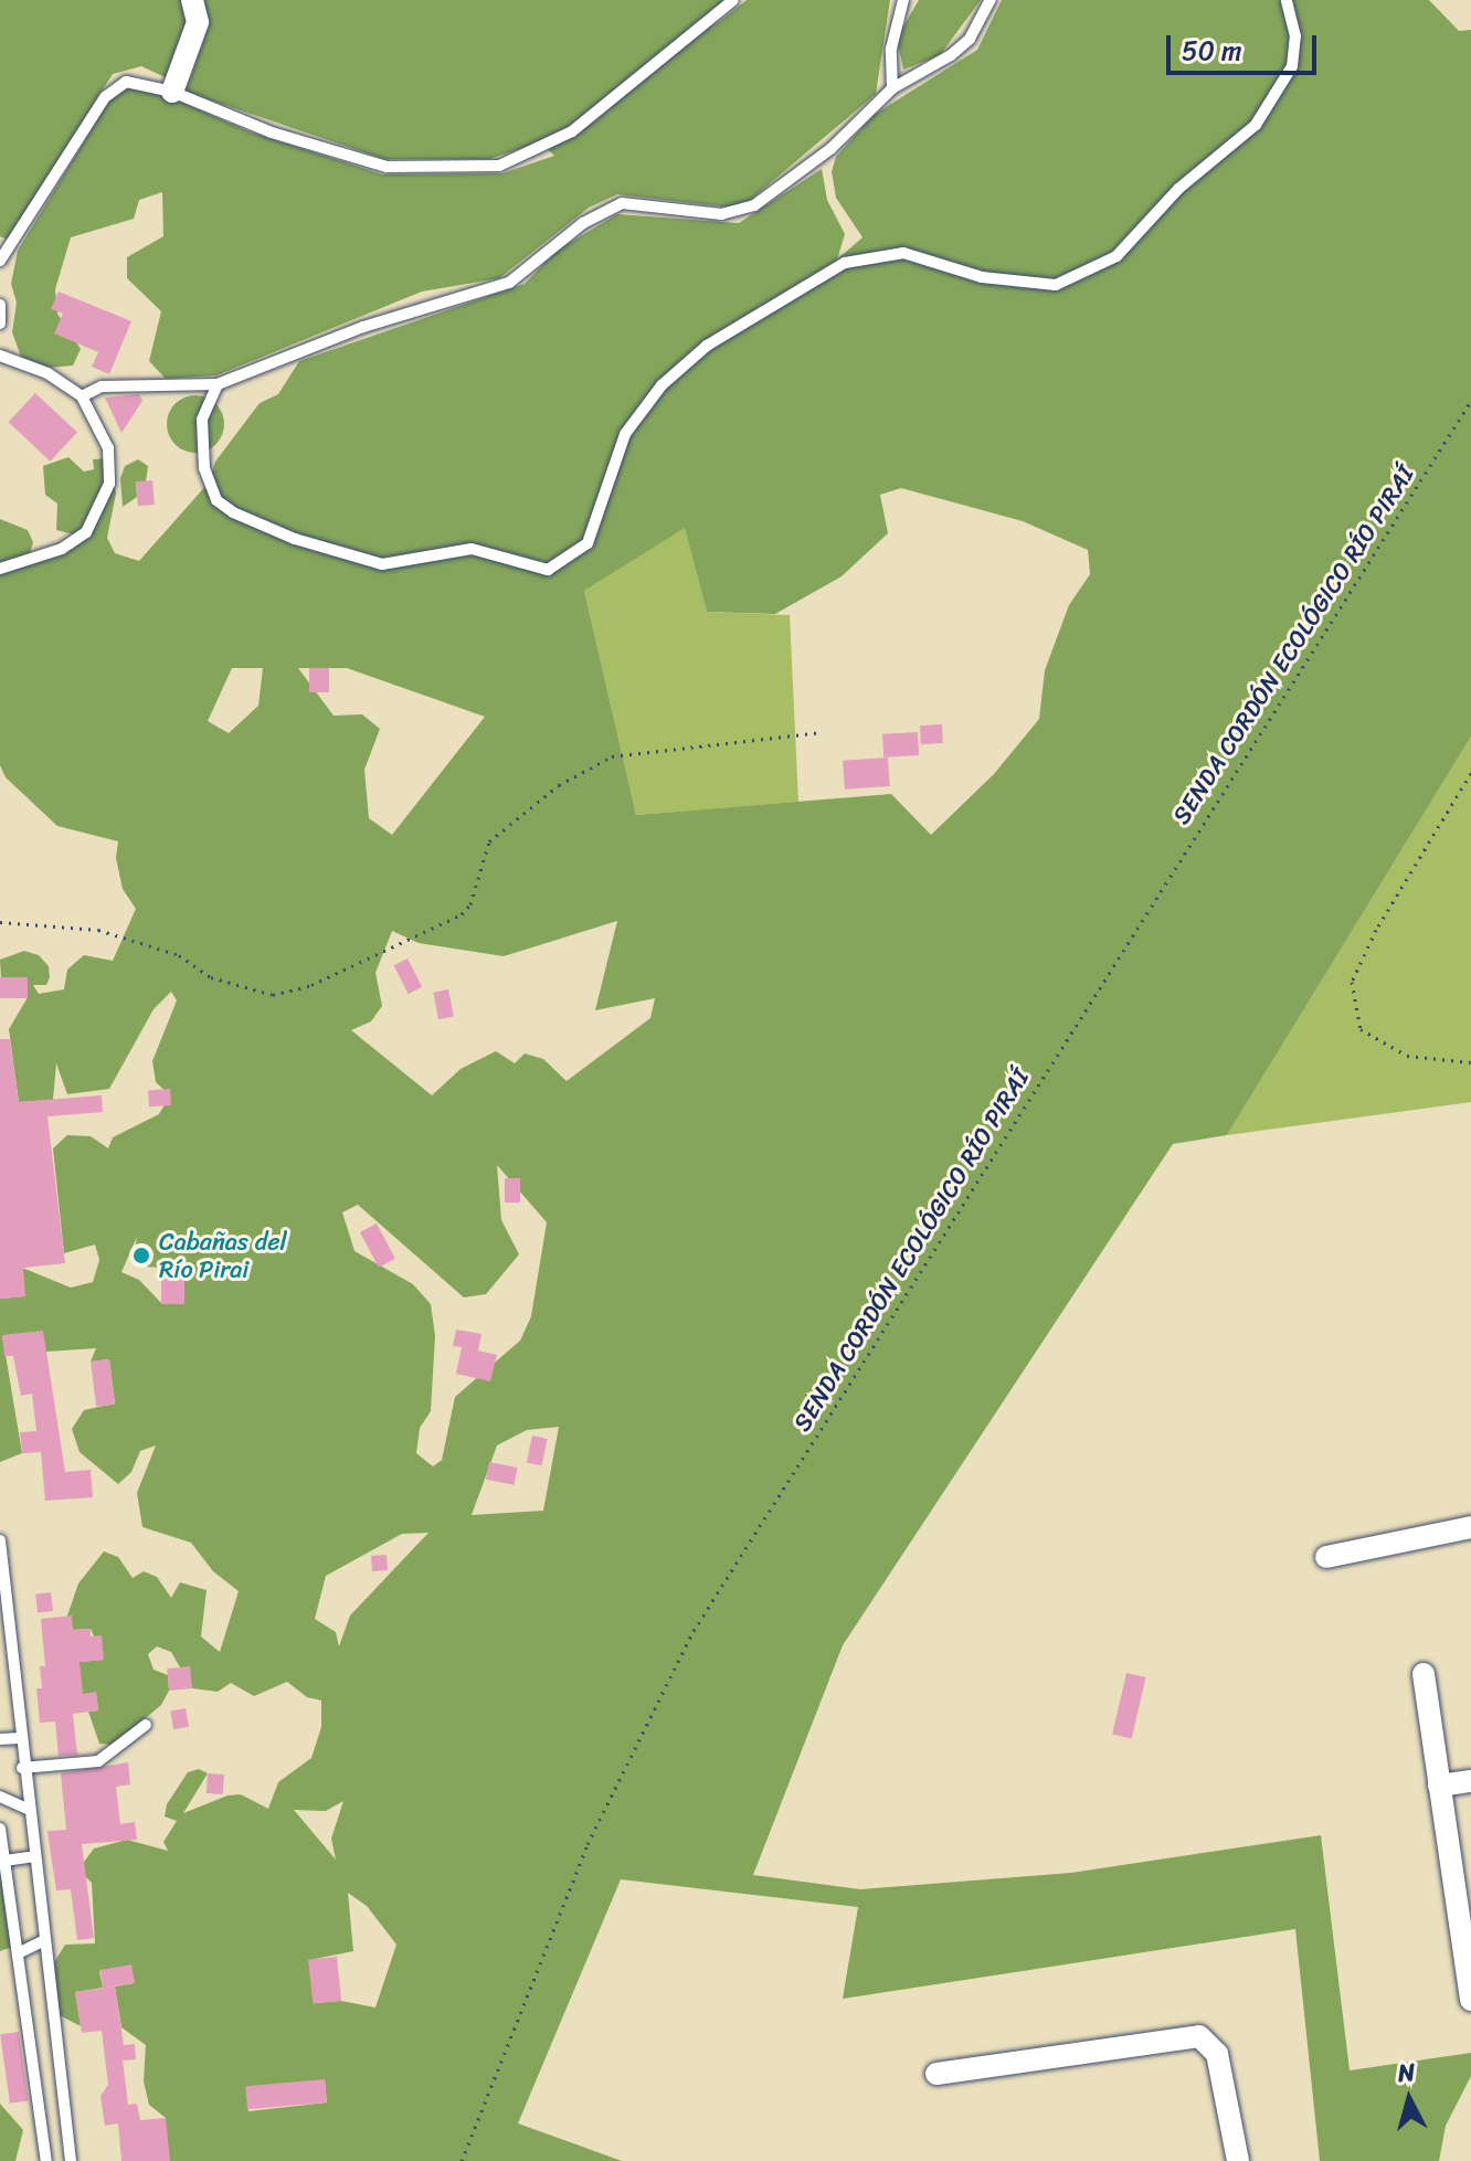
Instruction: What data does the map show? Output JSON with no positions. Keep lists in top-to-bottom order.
{
  "streets": {
    "path": ["SENDA CORDÓN ECOLÓGICO RÍO PIRAÍ"]
  },
  "places": ["Cabañas del Río Pirai"],
  "scale_bar": "50 m",
  "north": "top"
}
